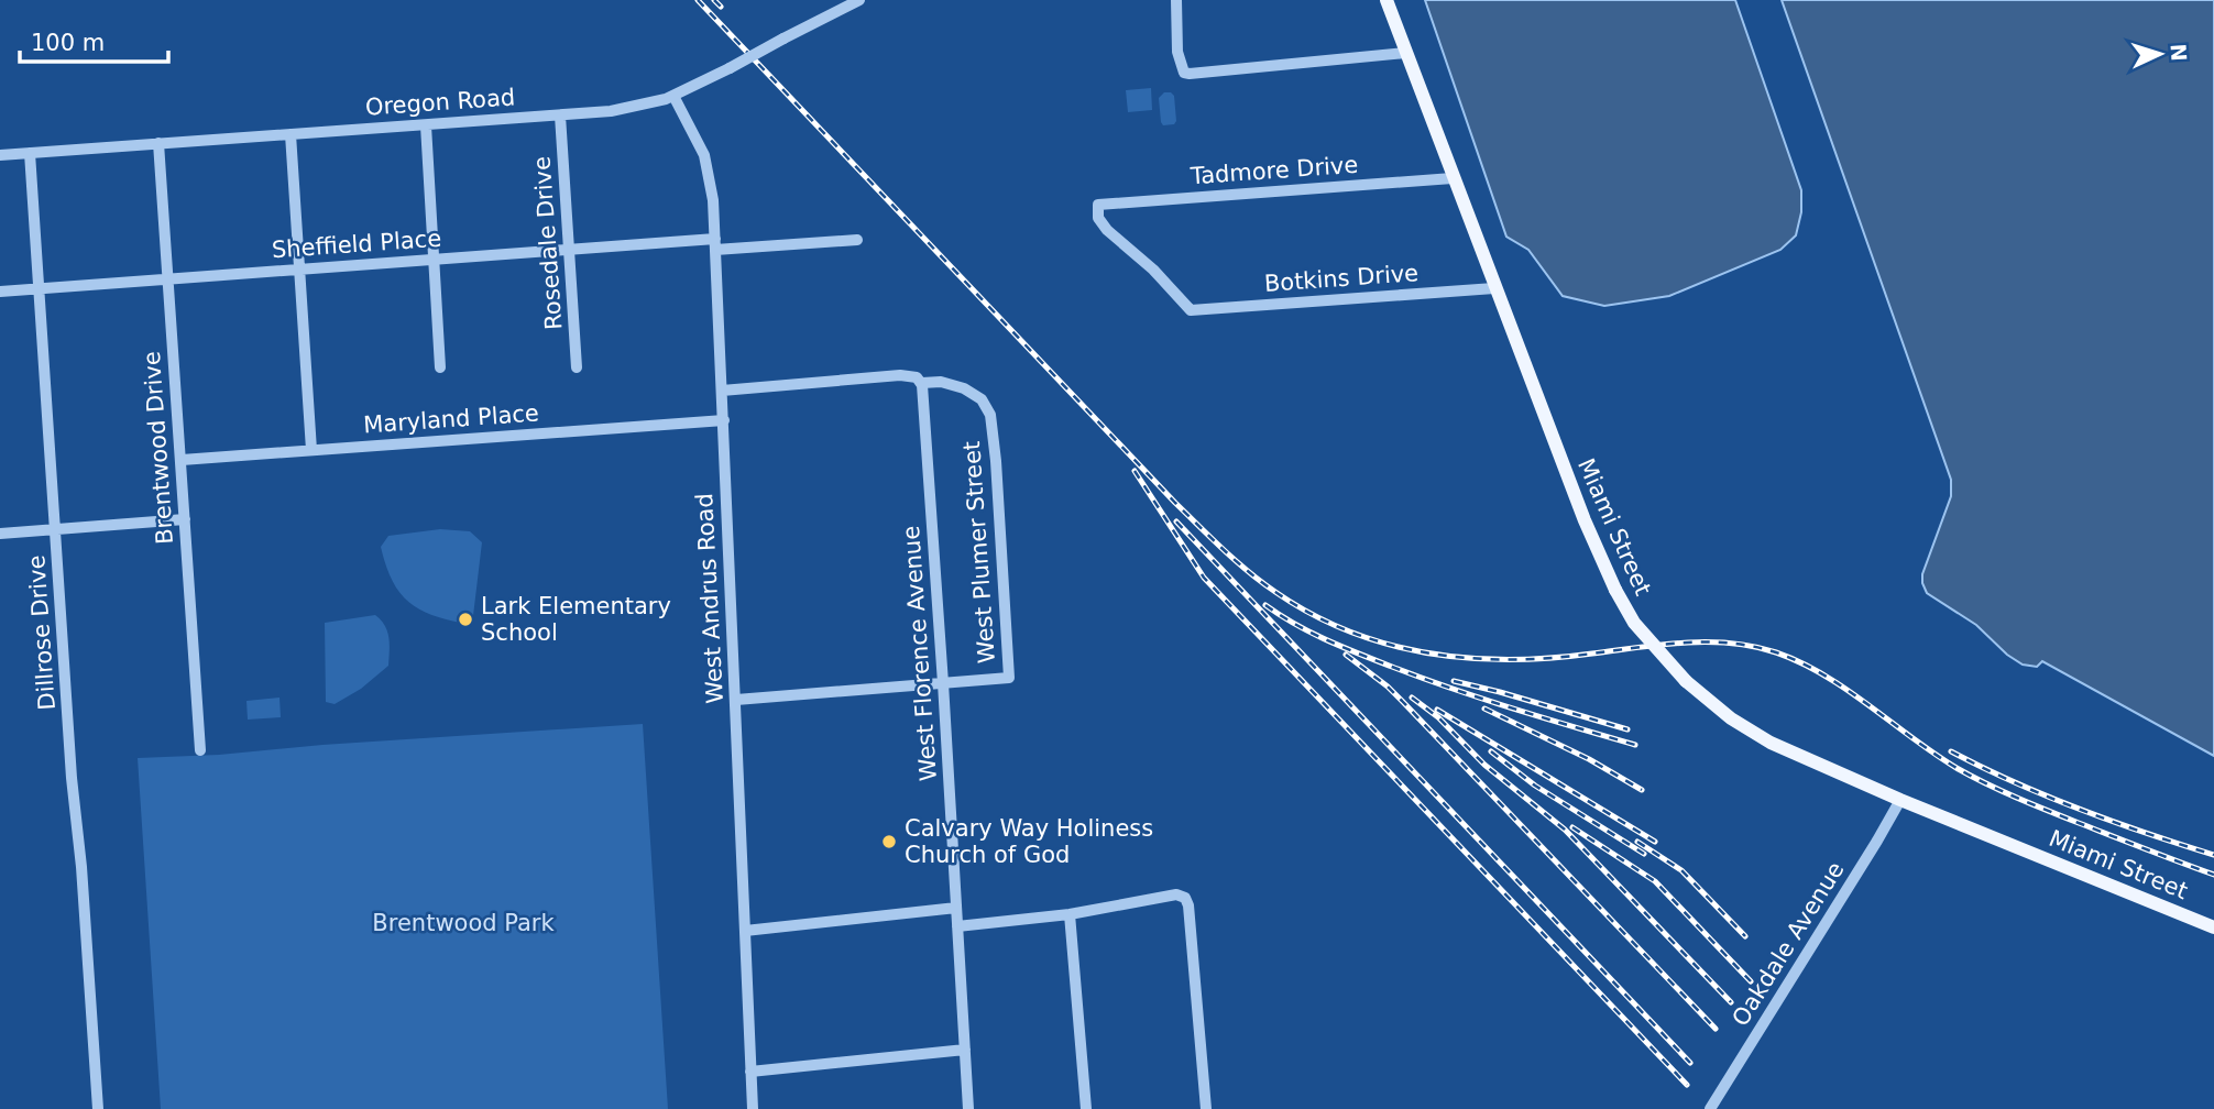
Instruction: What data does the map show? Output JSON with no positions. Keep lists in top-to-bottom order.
{
  "streets": {
    "main road": ["Miami Street"],
    "street": [
      "Oregon Road",
      "Tadmore Drive",
      "Rosedale Drive",
      "Sheffield Place",
      "Botkins Drive",
      "Maryland Place",
      "Brentwood Drive",
      "West Plumer Street",
      "West Andrus Road",
      "Dillrose Drive",
      "West Florence Avenue",
      "Oakdale Avenue"
    ]
  },
  "crossings": [
    ["Oregon Road", "Rosedale Drive"],
    ["Oregon Road", "Brentwood Drive"],
    ["Oregon Road", "West Andrus Road"],
    ["Oregon Road", "Dillrose Drive"],
    ["Tadmore Drive", "Botkins Drive"],
    ["Tadmore Drive", "Miami Street"],
    ["Rosedale Drive", "Sheffield Place"],
    ["Sheffield Place", "Brentwood Drive"],
    ["Sheffield Place", "West Andrus Road"],
    ["Sheffield Place", "Dillrose Drive"],
    ["Botkins Drive", "Miami Street"],
    ["Maryland Place", "Brentwood Drive"],
    ["Maryland Place", "West Andrus Road"],
    ["Miami Street", "Oakdale Avenue"],
    ["West Plumer Street", "West Andrus Road"],
    ["West Plumer Street", "West Florence Avenue"]
  ],
  "parks": ["Brentwood Park"],
  "places": ["Lark Elementary School", "Calvary Way Holiness Church of God"],
  "scale_bar": "100 m",
  "north": "right"
}
